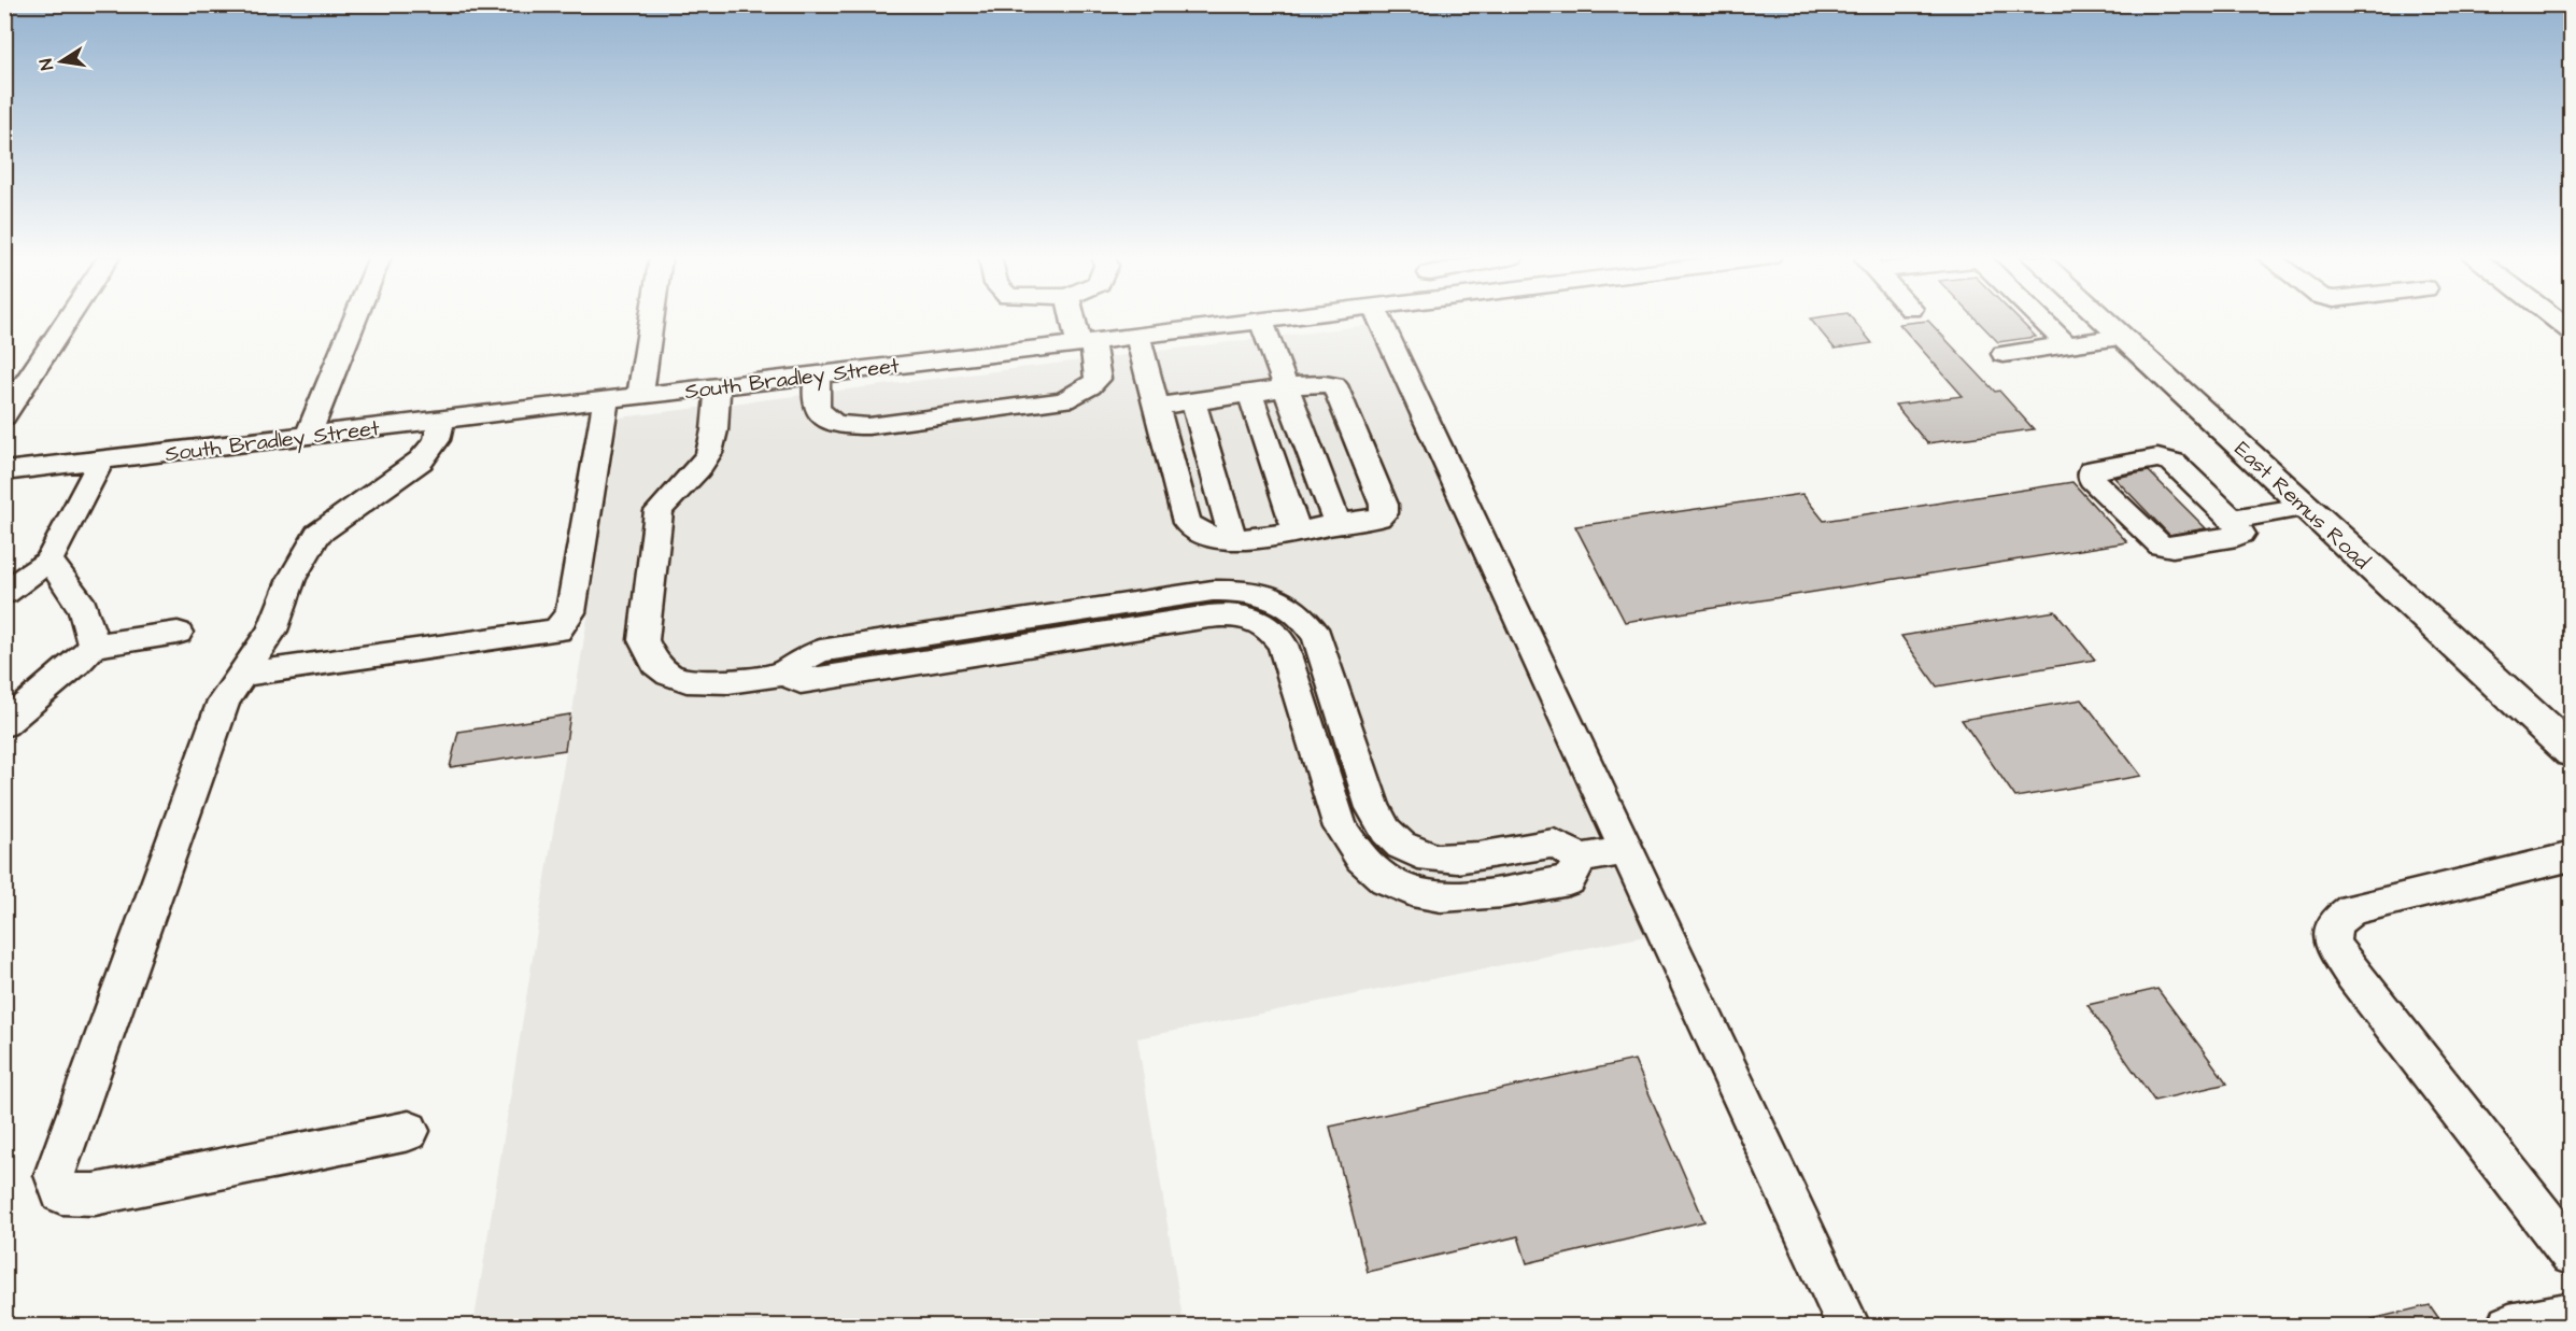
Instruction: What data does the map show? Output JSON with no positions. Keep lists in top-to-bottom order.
{
  "streets": {
    "main road": ["East Remus Road"],
    "street": ["South Bradley Street"]
  },
  "north": "left"
}
